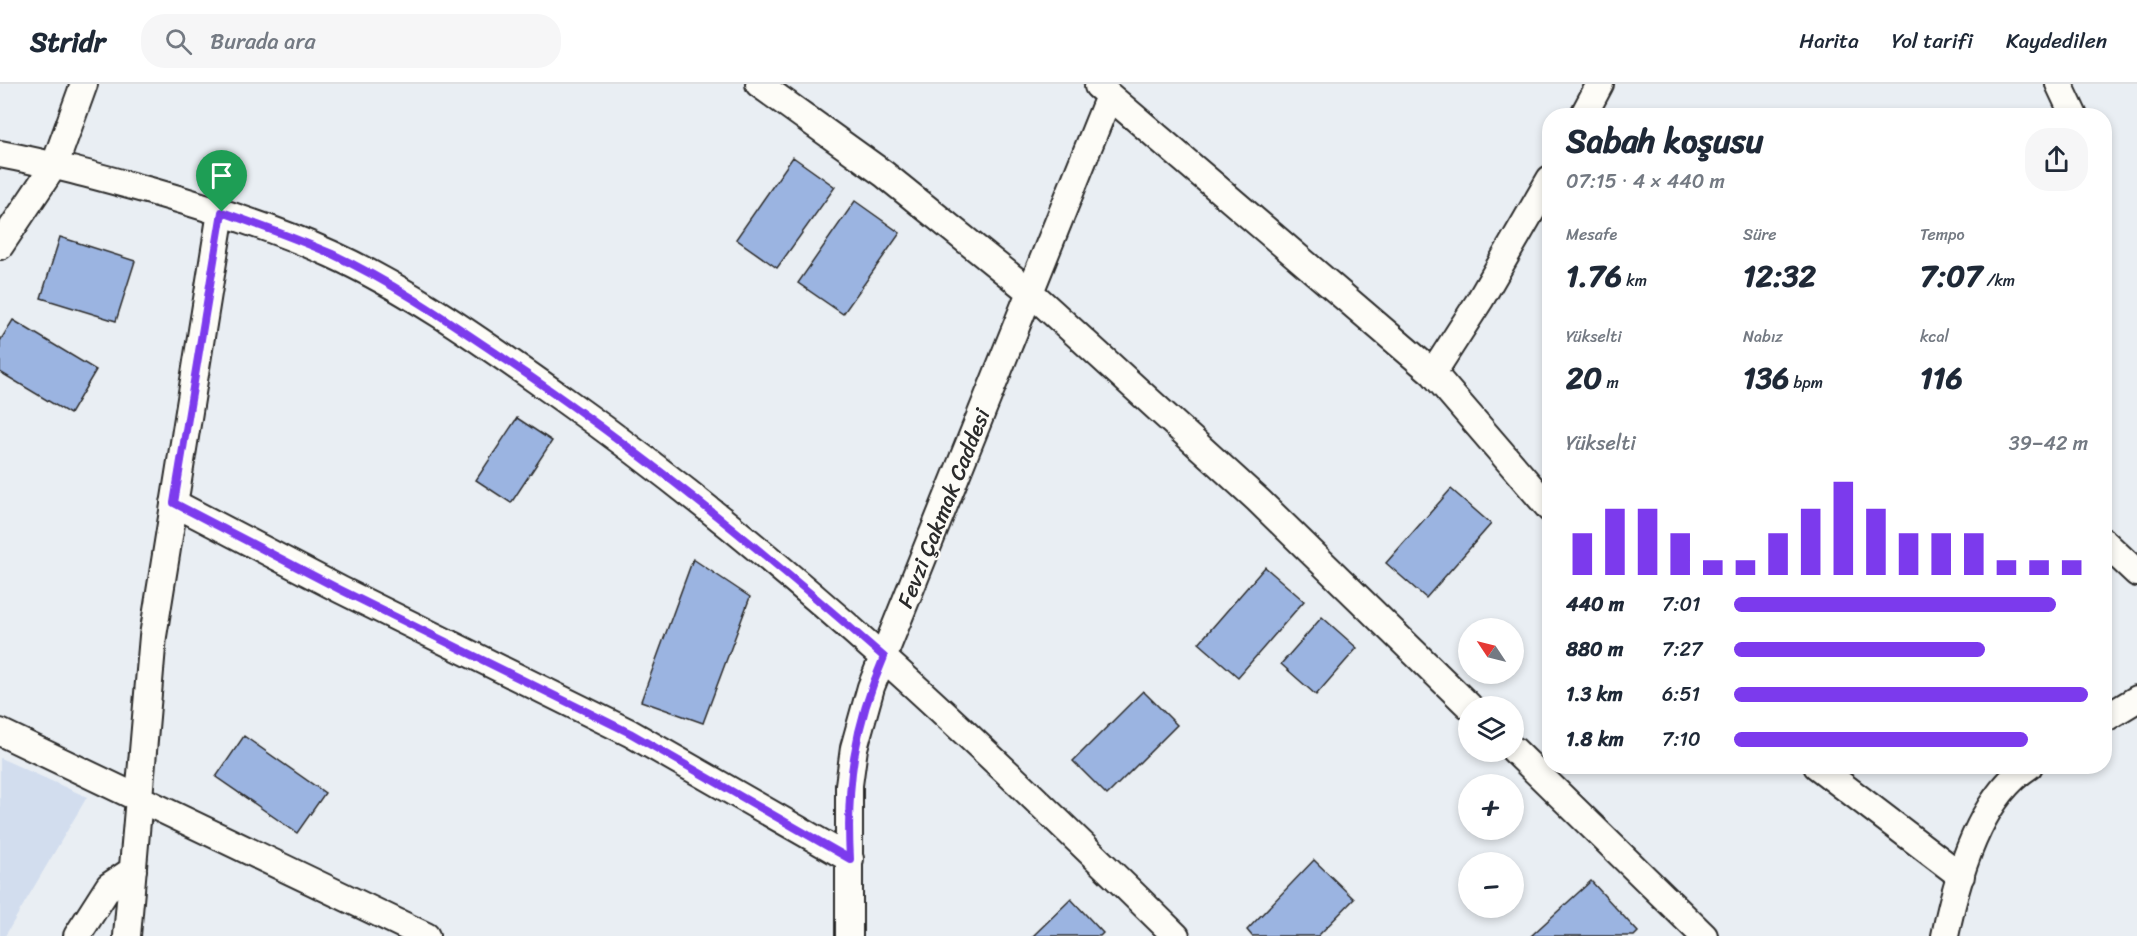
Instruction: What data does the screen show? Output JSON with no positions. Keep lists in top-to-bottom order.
{
  "streets": {
    "street": ["Fevzi Çakmak Caddesi"]
  },
  "north": "top left",
  "page": {
    "header": "Stridr",
    "search": "Burada ara",
    "nav": ["Harita", "Yol tarifi", "Kaydedilen"],
    "heading": ["Sabah koşusu", "07:15 · 4 × 440 m"],
    "stats": [
      ["Mesafe", "1.76 km"],
      ["Süre", "12:32"],
      ["Tempo", "7:07 /km"],
      ["Yükselti", "20 m"],
      ["Nabız", "136 bpm"],
      ["kcal", "116"]
    ],
    "chart": ["Yükselti", "39–42 m"],
    "list": [
      {
        "name": "440 m",
        "note": "7:01"
      },
      {
        "name": "880 m",
        "note": "7:27"
      },
      {
        "name": "1.3 km",
        "note": "6:51"
      },
      {
        "name": "1.8 km",
        "note": "7:10"
      }
    ],
    "map_buttons": ["+", "−"]
  }
}
